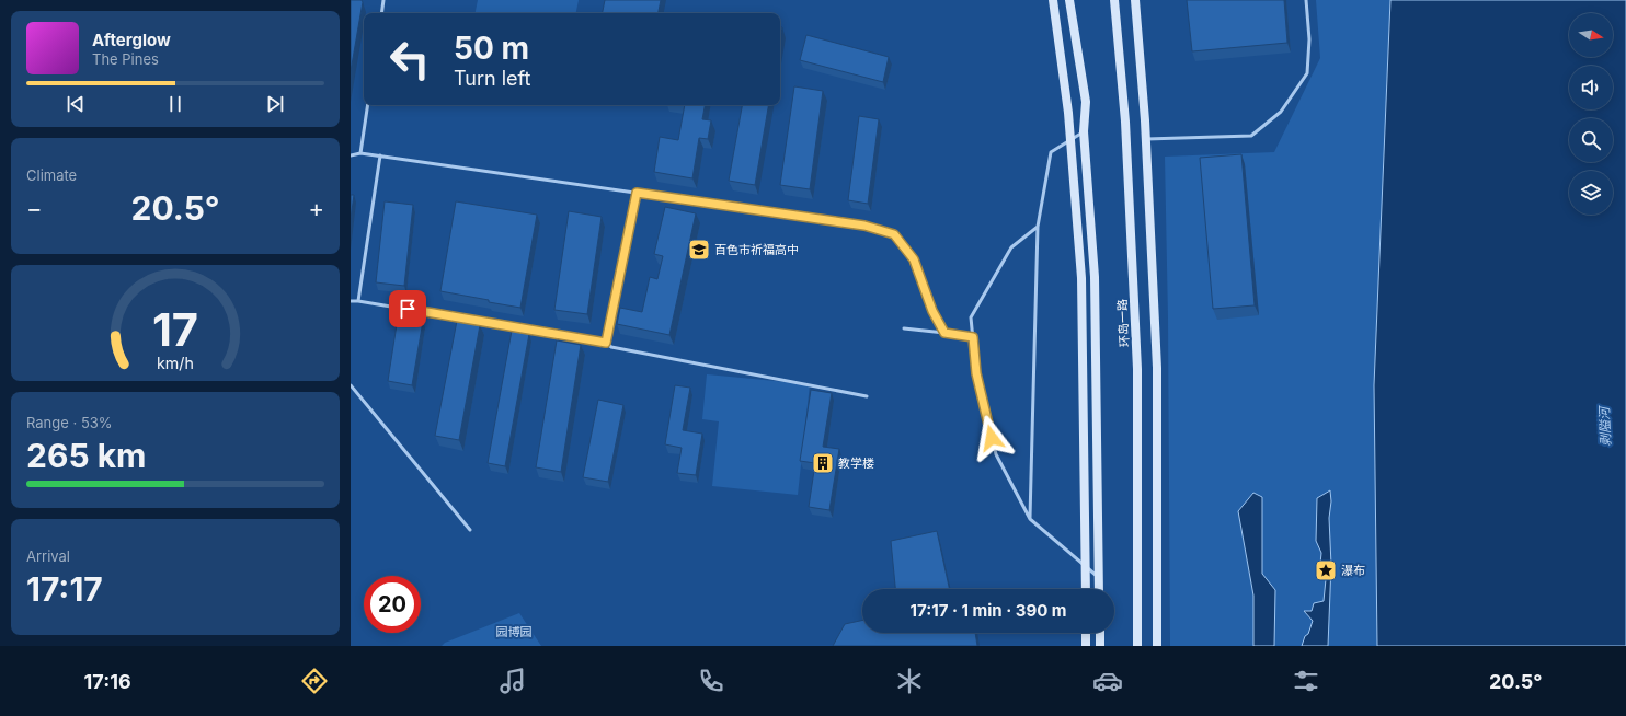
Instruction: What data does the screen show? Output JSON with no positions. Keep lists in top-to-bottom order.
{
  "streets": {
    "street": ["环岛一路"]
  },
  "water": ["剥隘河"],
  "parks": ["园博园"],
  "places": {
    "school or university": ["百色市祈福高中"],
    "building": ["教学楼"],
    "place": ["瀑布"]
  },
  "north": "right",
  "page": {
    "turn": ["50 m", "Turn left"],
    "song": ["Afterglow", "The Pines"],
    "tile": [
      "Climate",
      ["Range · 53%", "265 km"],
      ["Arrival", "17:17"]
    ],
    "heat": ["−", "20.5°", "+"],
    "limit": "20",
    "trip": "17:17 · 1 min · 390 m",
    "tabs": ["17:16", "20.5°"],
    "gauge": ["17", "km/h"]
  }
}
